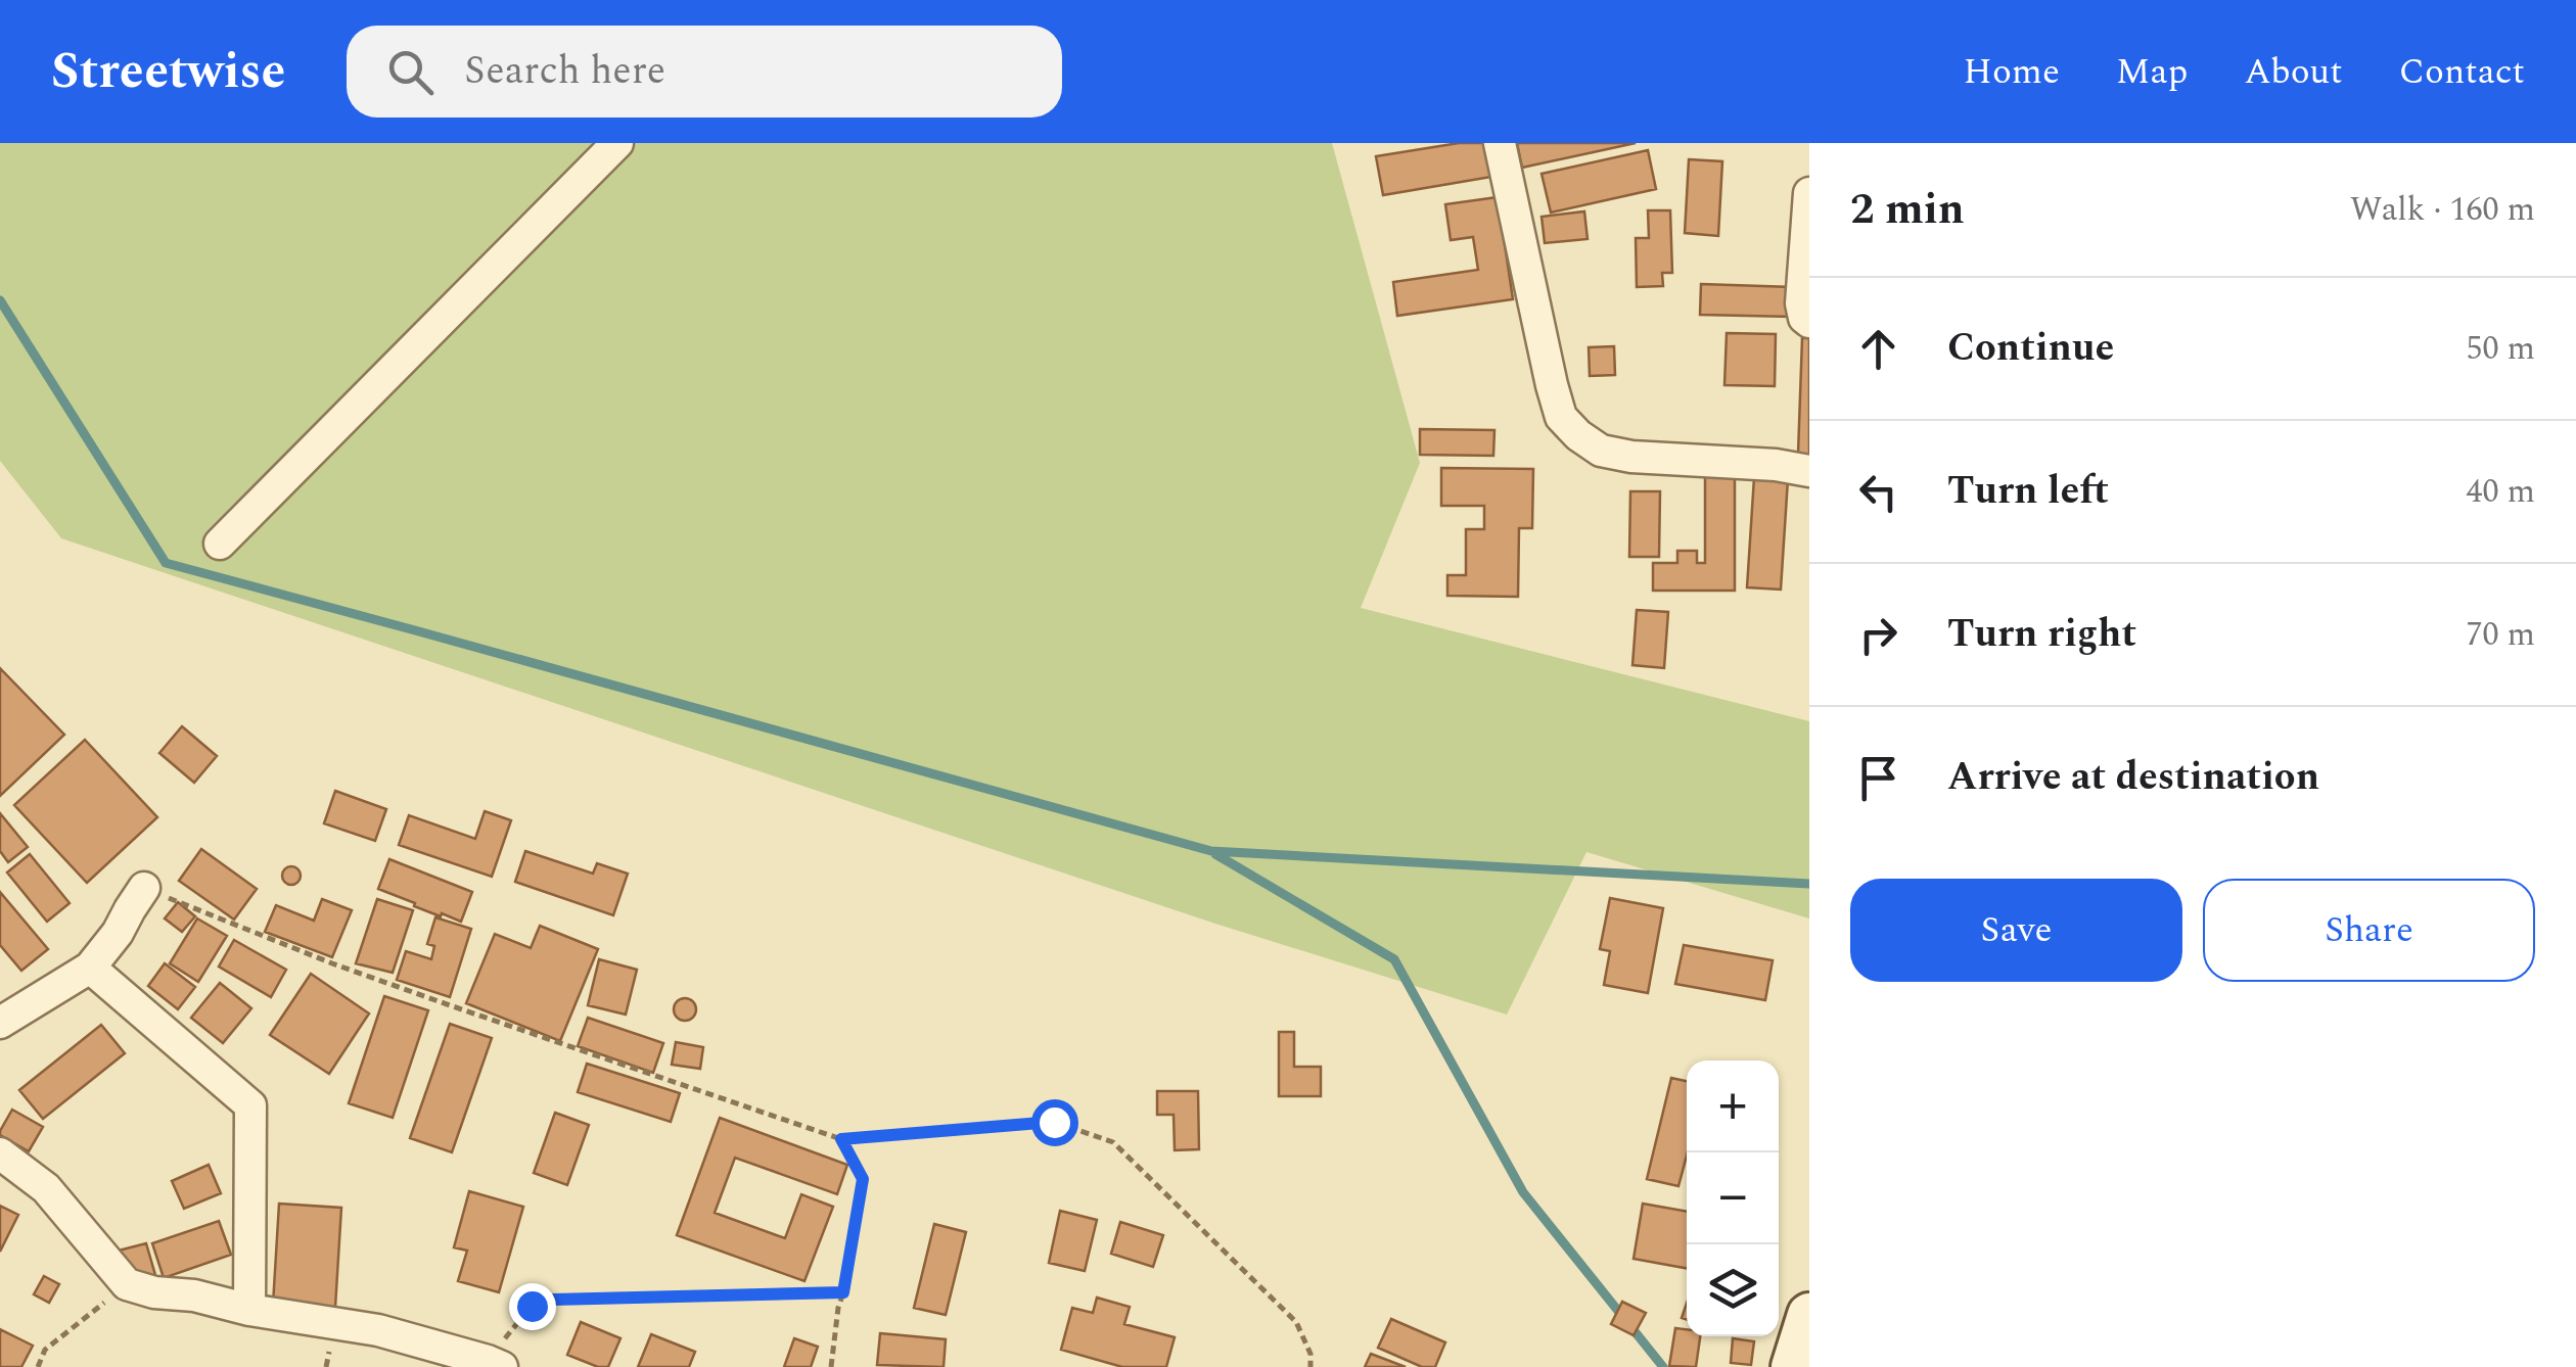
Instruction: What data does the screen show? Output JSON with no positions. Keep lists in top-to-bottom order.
{
  "page": {
    "header": "Streetwise",
    "search": "Search here",
    "nav": [
      "Home",
      "Map",
      "About",
      "Contact"
    ],
    "heading": ["2 min", "Walk · 160 m"],
    "list": [
      ["Continue", "50 m"],
      ["Turn left", "40 m"],
      ["Turn right", "70 m"],
      "Arrive at destination"
    ],
    "buttons": ["Save", "Share"],
    "map_buttons": ["+", "−"]
  }
}
